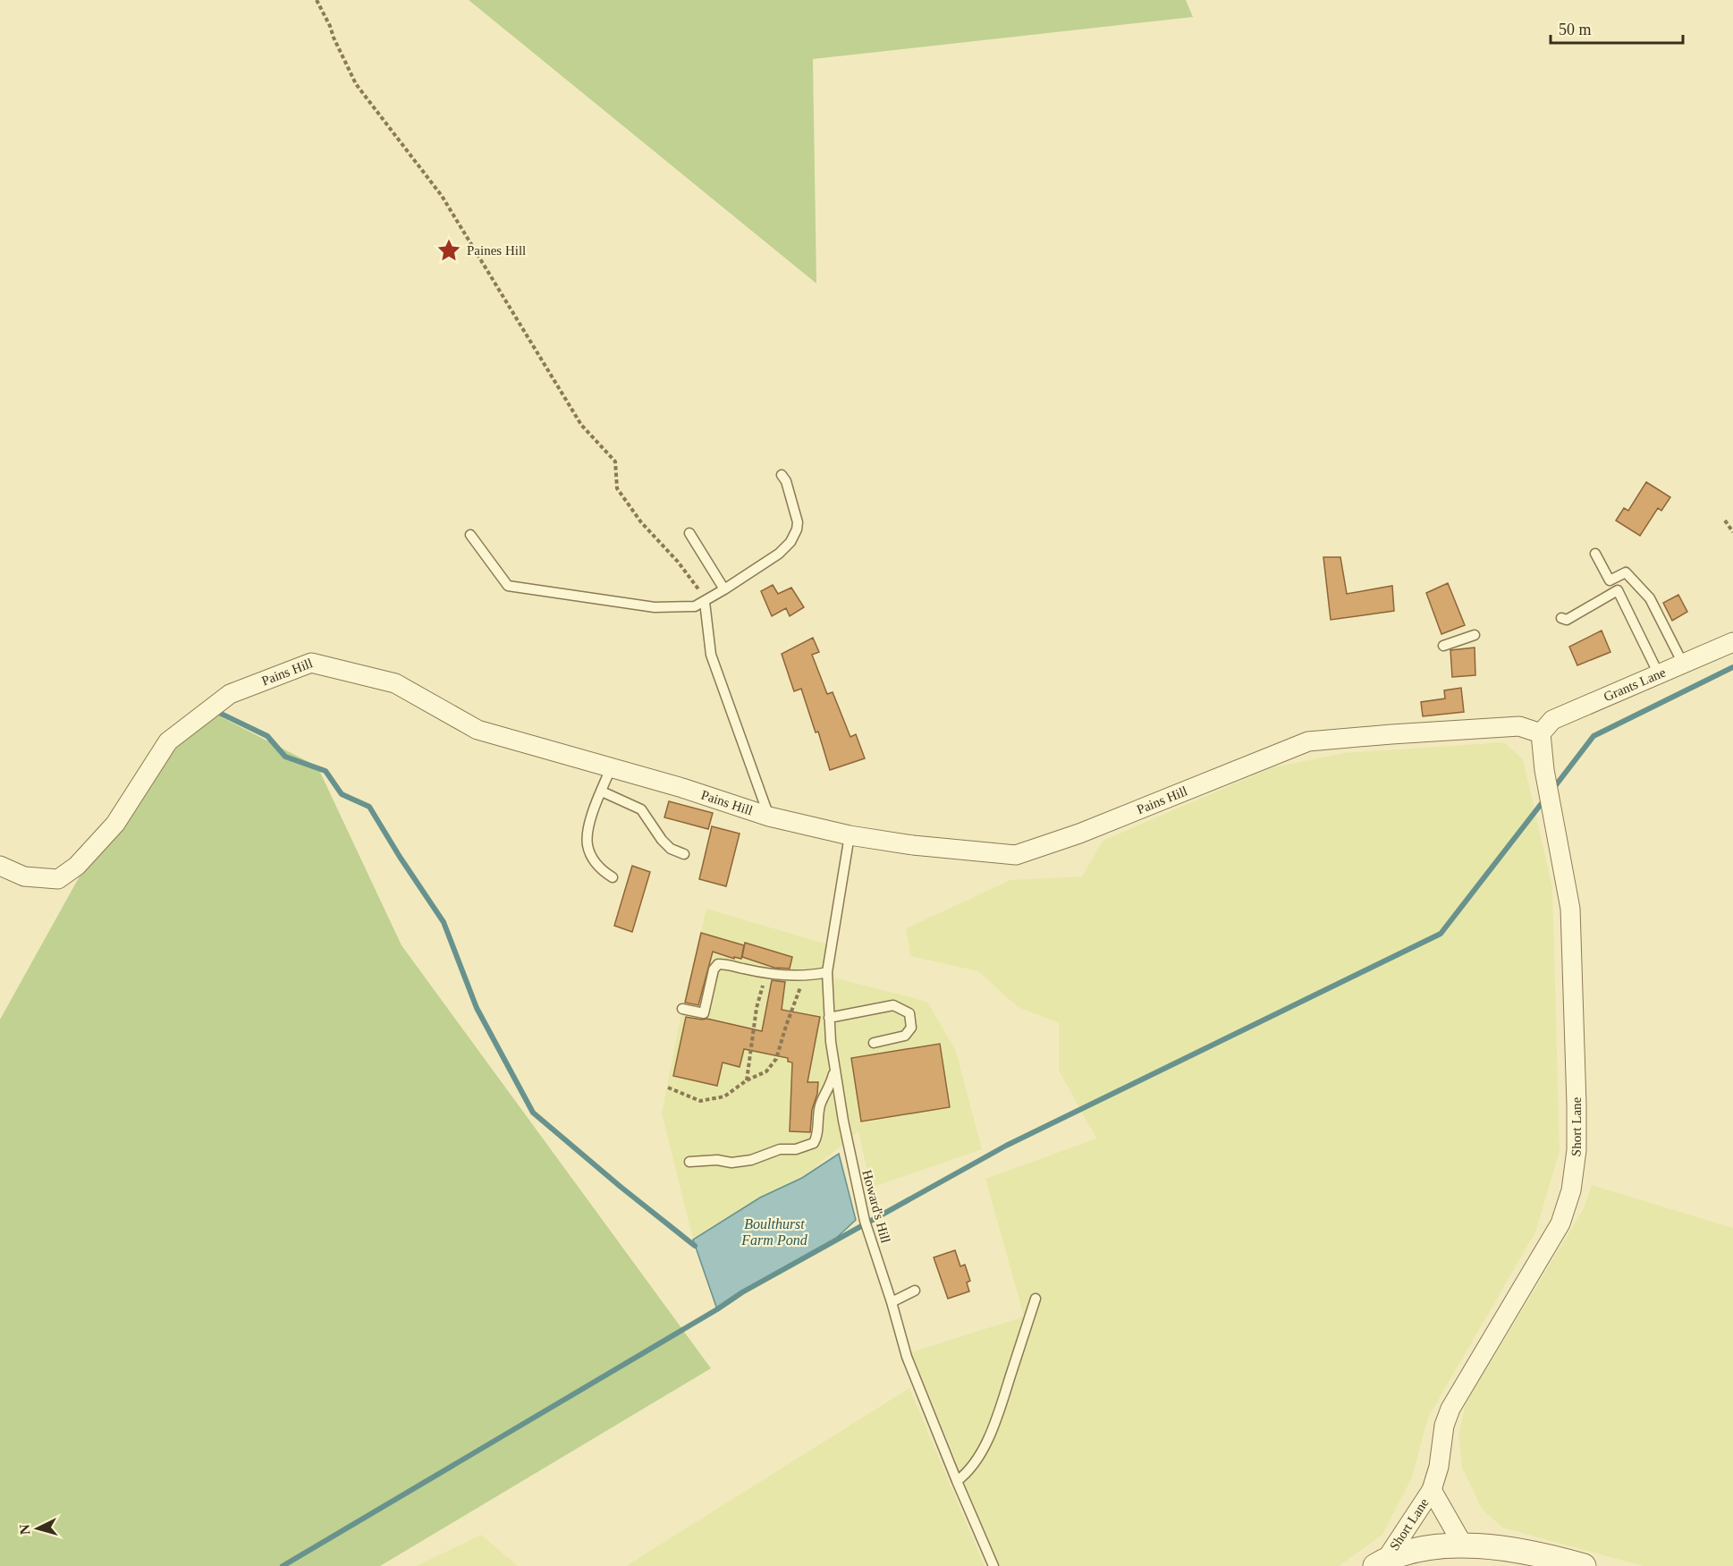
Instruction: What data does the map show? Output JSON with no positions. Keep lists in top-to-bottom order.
{
  "streets": {
    "street": ["Pains Hill", "Grants Lane", "Short Lane"],
    "lane": ["Howard's Hill"]
  },
  "crossings": [
    ["Pains Hill", "Grants Lane"],
    ["Pains Hill", "Short Lane"],
    ["Pains Hill", "Howard's Hill"],
    ["Grants Lane", "Short Lane"]
  ],
  "water": ["Boulthurst Farm Pond"],
  "places": {
    "place": ["Paines Hill"]
  },
  "scale_bar": "50 m",
  "north": "left"
}
